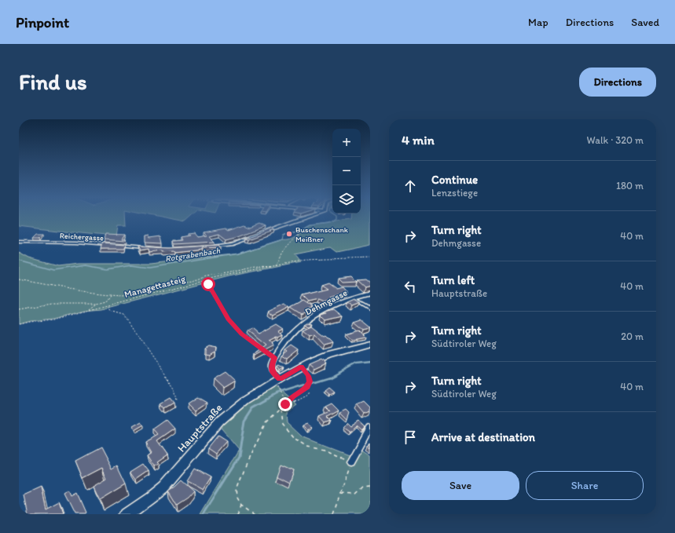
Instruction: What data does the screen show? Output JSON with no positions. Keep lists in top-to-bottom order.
{
  "streets": {
    "main road": ["Hauptstraße"],
    "street": ["Reichergasse", "Dehmgasse"],
    "path": ["Managettasteig"]
  },
  "crossings": [
    ["Dehmgasse", "Hauptstraße"]
  ],
  "water": ["Rotgrabenbach"],
  "places": ["Buschenschank Meißner"],
  "page": {
    "header": "Pinpoint",
    "nav": ["Map", "Directions", "Saved"],
    "buttons": [
      "Directions",
      ["Save", "Share"]
    ],
    "title": "Find us",
    "heading": ["4 min", "Walk · 320 m"],
    "map_buttons": ["+", "−"],
    "list": [
      ["Continue", "Lenzstiege", "180 m"],
      ["Turn right", "Dehmgasse", "40 m"],
      ["Turn left", "Hauptstraße", "40 m"],
      ["Turn right", "Südtiroler Weg", "20 m"],
      ["Turn right", "Südtiroler Weg", "40 m"],
      "Arrive at destination"
    ]
  }
}
